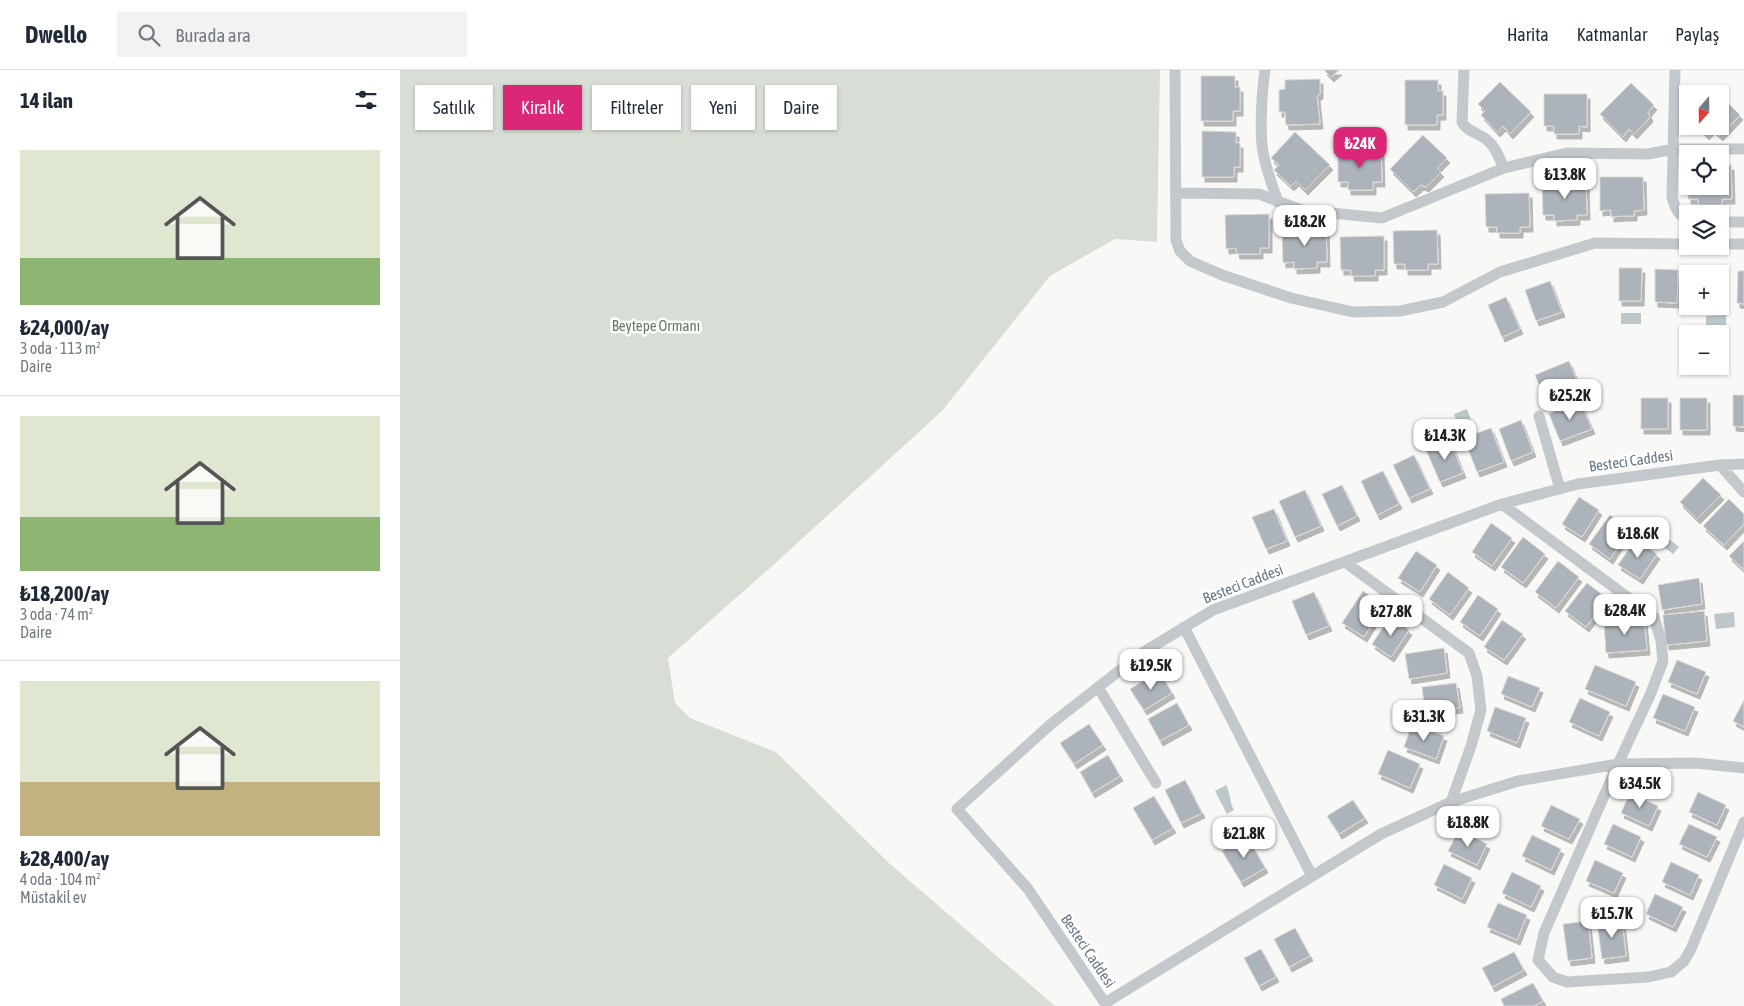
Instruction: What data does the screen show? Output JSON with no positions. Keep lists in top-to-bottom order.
{
  "streets": {
    "street": ["Besteci Caddesi"]
  },
  "parks": ["Beytepe Ormanı"],
  "north": "bottom",
  "page": {
    "header": "Dwello",
    "search": "Burada ara",
    "nav": ["Harita", "Katmanlar", "Paylaş"],
    "heading": "14 ilan",
    "map_buttons": ["+", "−"],
    "chip": [
      "Satılık",
      "Kiralık",
      "Filtreler",
      "Yeni",
      "Daire"
    ],
    "price": [
      "₺24K",
      "₺13.8K",
      "₺18.2K",
      "₺25.2K",
      "₺14.3K",
      "₺18.6K",
      "₺28.4K",
      "₺27.8K",
      "₺19.5K",
      "₺31.3K",
      "₺34.5K",
      "₺18.8K",
      "₺21.8K",
      "₺15.7K"
    ],
    "list": [
      {
        "name": "₺24,000/ay",
        "note": "3 oda · 113 m² · Daire"
      },
      {
        "name": "₺18,200/ay",
        "note": "3 oda · 74 m² · Daire"
      },
      {
        "name": "₺28,400/ay",
        "note": "4 oda · 104 m² · Müstakil ev"
      }
    ]
  }
}
